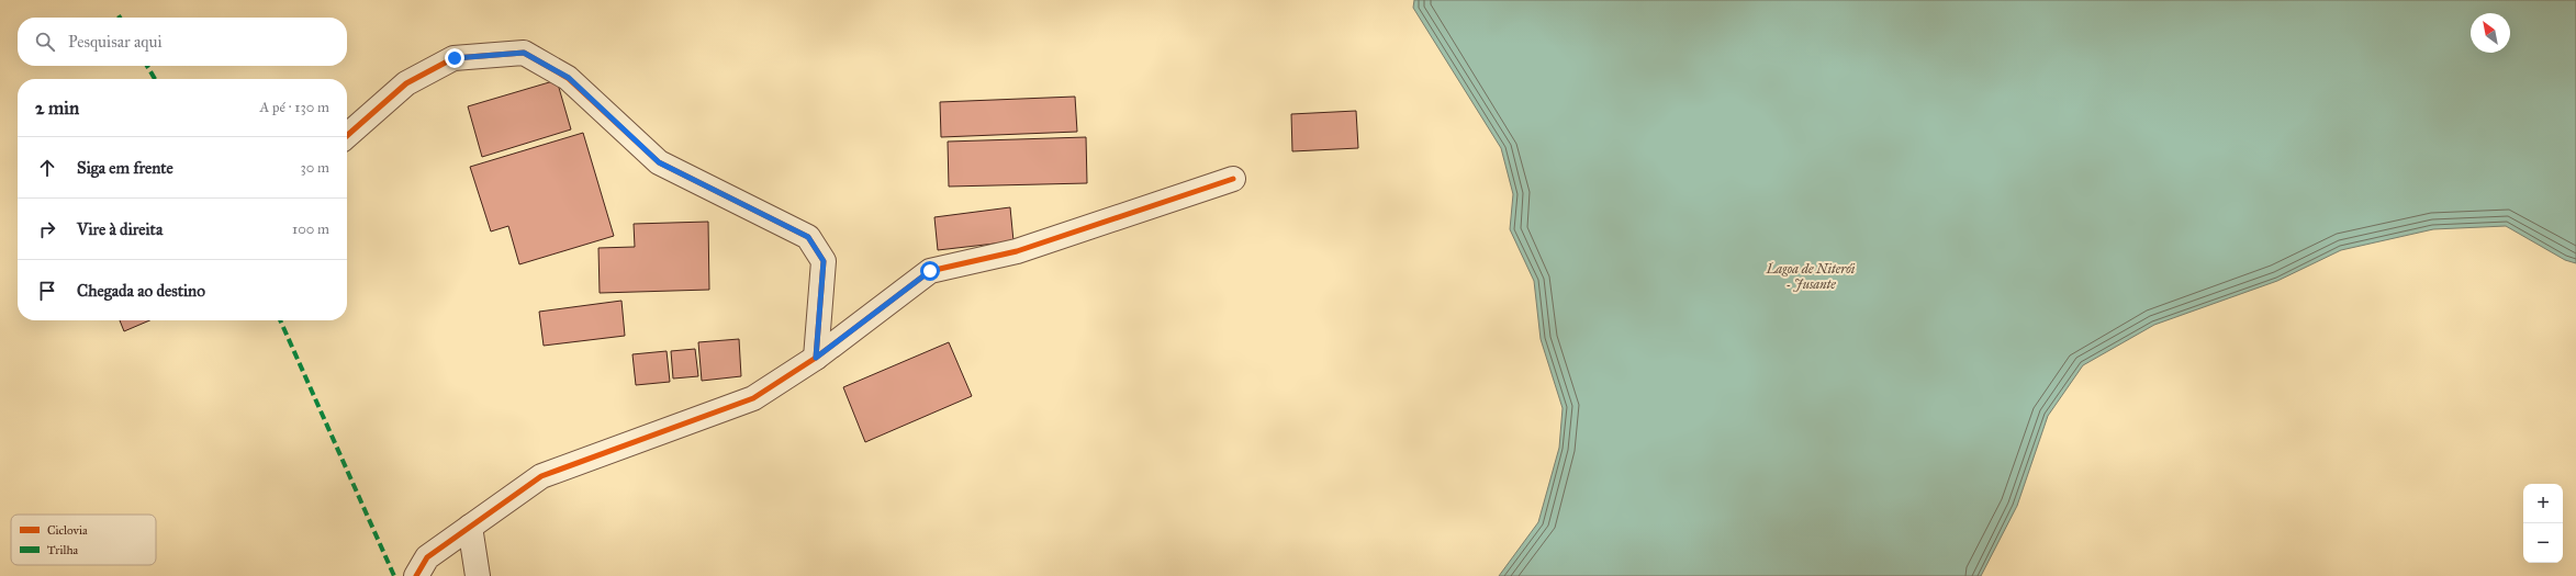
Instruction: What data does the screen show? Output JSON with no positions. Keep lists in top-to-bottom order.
{
  "water": ["Lagoa de Niterói - Jusante"],
  "legend": ["Ciclovia", "Trilha"],
  "north": "top left",
  "page": {
    "search": "Pesquisar aqui",
    "heading": ["2 min", "A pé · 130 m"],
    "list": [
      ["Siga em frente", "30 m"],
      ["Vire à direita", "100 m"],
      "Chegada ao destino"
    ],
    "map_buttons": ["+", "−"]
  }
}
